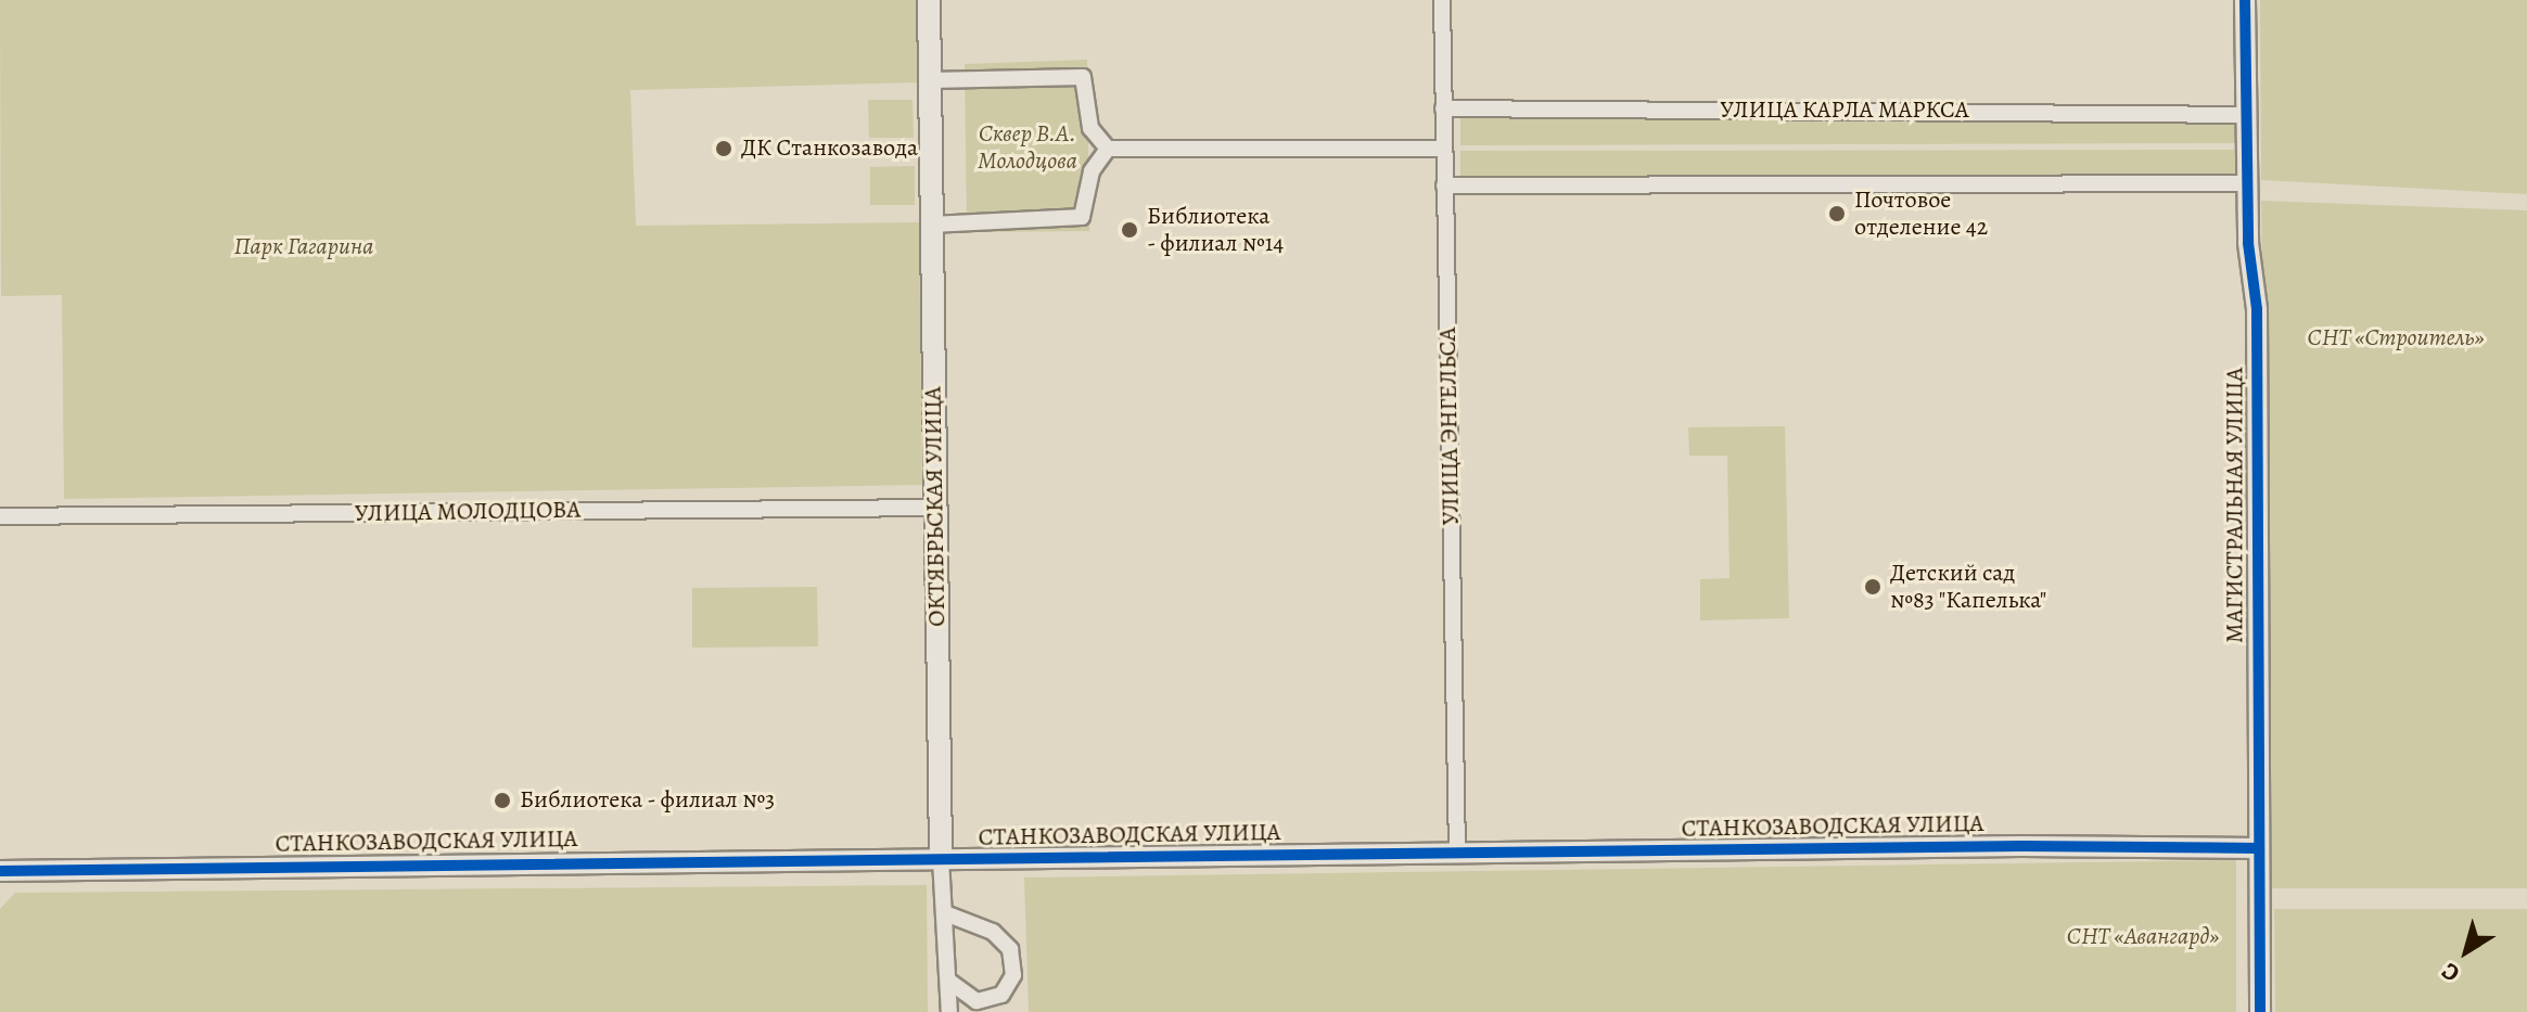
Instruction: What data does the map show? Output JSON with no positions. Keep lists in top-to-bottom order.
{
  "streets": {
    "main road": ["ОКТЯБРЬСКАЯ УЛИЦА"],
    "street": [
      "УЛИЦА КАРЛА МАРКСА",
      "УЛИЦА ЭНГЕЛЬСА",
      "МАГИСТРАЛЬНАЯ УЛИЦА",
      "УЛИЦА МОЛОДЦОВА",
      "СТАНКОЗАВОДСКАЯ УЛИЦА"
    ]
  },
  "crossings": [
    ["УЛИЦА КАРЛА МАРКСА", "УЛИЦА ЭНГЕЛЬСА"],
    ["УЛИЦА КАРЛА МАРКСА", "МАГИСТРАЛЬНАЯ УЛИЦА"],
    ["УЛИЦА ЭНГЕЛЬСА", "СТАНКОЗАВОДСКАЯ УЛИЦА"],
    ["МАГИСТРАЛЬНАЯ УЛИЦА", "СТАНКОЗАВОДСКАЯ УЛИЦА"],
    ["ОКТЯБРЬСКАЯ УЛИЦА", "УЛИЦА МОЛОДЦОВА"],
    ["ОКТЯБРЬСКАЯ УЛИЦА", "СТАНКОЗАВОДСКАЯ УЛИЦА"]
  ],
  "parks": [
    "Сквер В.А. Молодцова",
    "Парк Гагарина",
    "СНТ «Строитель»",
    "СНТ «Авангард»"
  ],
  "places": [
    "ДК Станкозавода",
    "Почтовое отделение 42",
    "Библиотека - филиал №14",
    "Детский сад №83 \"Капелька\"",
    "Библиотека - филиал №3"
  ],
  "north": "bottom left"
}
